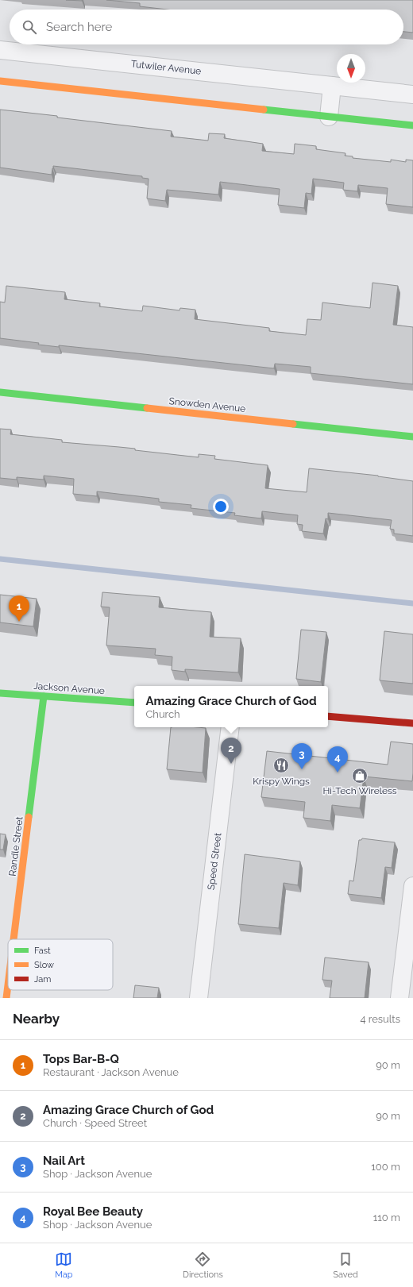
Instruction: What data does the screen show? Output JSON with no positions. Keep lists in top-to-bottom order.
{
  "streets": {
    "street": [
      "Tutwiler Avenue",
      "Snowden Avenue",
      "Jackson Avenue",
      "Randle Street",
      "Speed Street"
    ]
  },
  "crossings": [
    ["Jackson Avenue", "Randle Street"]
  ],
  "places": {
    "restaurant": ["Krispy Wings"],
    "shop": ["Hi-Tech Wireless"]
  },
  "legend": ["Fast", "Slow", "Jam"],
  "north": "bottom",
  "page": {
    "search": "Search here",
    "pins": [
      "1",
      "2",
      "3",
      "4"
    ],
    "popup": ["Amazing Grace Church of God", "Church"],
    "heading": ["Nearby", "4 results"],
    "list": [
      {
        "mark": "1",
        "name": "Tops Bar-B-Q",
        "note": "Restaurant · Jackson Avenue",
        "value": "90 m"
      },
      {
        "mark": "2",
        "name": "Amazing Grace Church of God",
        "note": "Church · Speed Street",
        "value": "90 m"
      },
      {
        "mark": "3",
        "name": "Nail Art",
        "note": "Shop · Jackson Avenue",
        "value": "100 m"
      },
      {
        "mark": "4",
        "name": "Royal Bee Beauty",
        "note": "Shop · Jackson Avenue",
        "value": "110 m"
      }
    ],
    "nav": ["Map", "Directions", "Saved"]
  }
}
